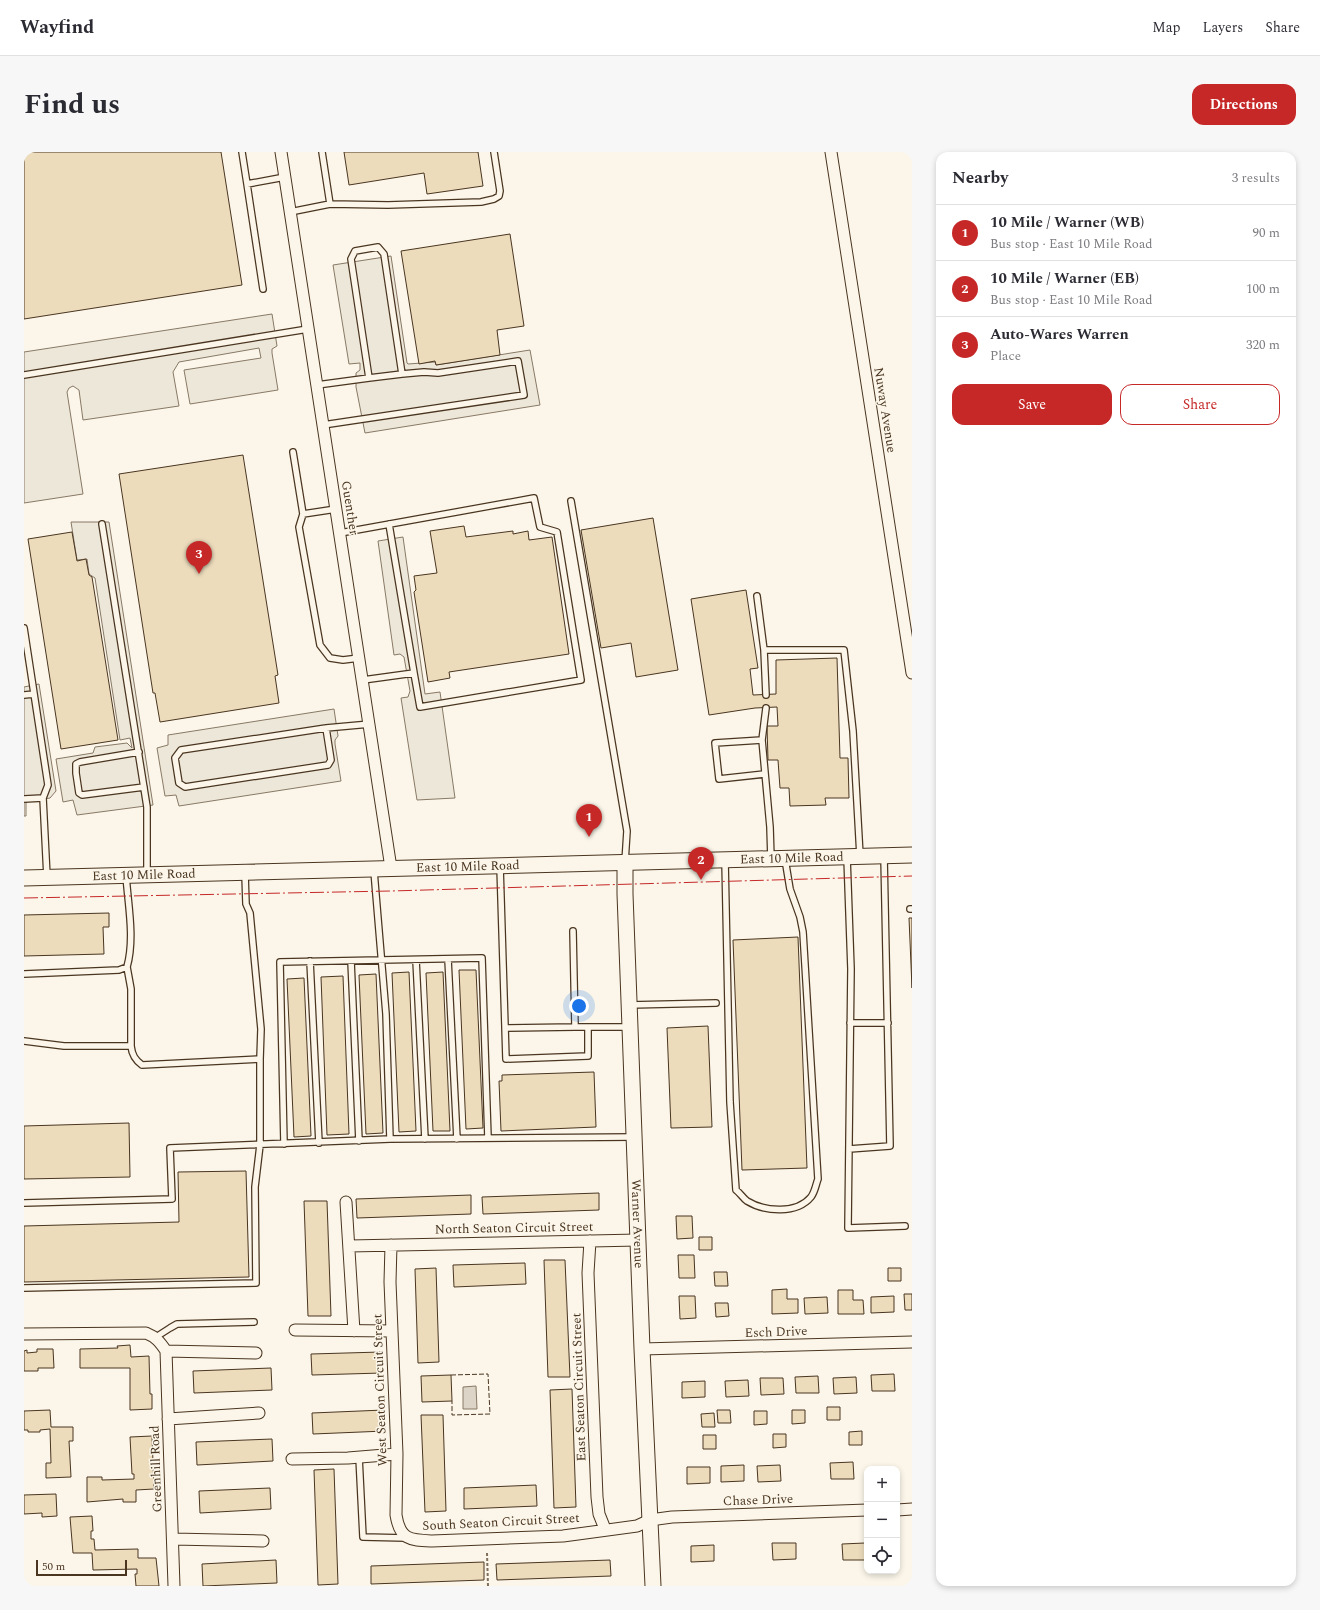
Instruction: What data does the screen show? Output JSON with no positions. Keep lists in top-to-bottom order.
{
  "streets": {
    "main road": ["East 10 Mile Road", "Warner Avenue"],
    "street": [
      "Nuway Avenue",
      "Guenther",
      "North Seaton Circuit Street",
      "Esch Drive",
      "East Seaton Circuit Street",
      "West Seaton Circuit Street",
      "Greenhill Road",
      "Chase Drive",
      "South Seaton Circuit Street"
    ]
  },
  "crossings": [
    ["Guenther", "East 10 Mile Road"],
    ["East 10 Mile Road", "Warner Avenue"],
    ["Warner Avenue", "North Seaton Circuit Street"],
    ["Warner Avenue", "Esch Drive"],
    ["Warner Avenue", "Chase Drive"],
    ["Warner Avenue", "South Seaton Circuit Street"],
    ["North Seaton Circuit Street", "East Seaton Circuit Street"],
    ["North Seaton Circuit Street", "West Seaton Circuit Street"],
    ["East Seaton Circuit Street", "South Seaton Circuit Street"],
    ["West Seaton Circuit Street", "South Seaton Circuit Street"],
    ["Chase Drive", "South Seaton Circuit Street"]
  ],
  "scale_bar": "50 m",
  "page": {
    "header": "Wayfind",
    "nav": ["Map", "Layers", "Share"],
    "title": "Find us",
    "buttons": [
      "Directions",
      ["Save", "Share"]
    ],
    "heading": ["Nearby", "3 results"],
    "list": [
      {
        "mark": "1",
        "name": "10 Mile / Warner (WB)",
        "note": "Bus stop · East 10 Mile Road",
        "value": "90 m"
      },
      {
        "mark": "2",
        "name": "10 Mile / Warner (EB)",
        "note": "Bus stop · East 10 Mile Road",
        "value": "100 m"
      },
      {
        "mark": "3",
        "name": "Auto-Wares Warren",
        "note": "Place",
        "value": "320 m"
      }
    ],
    "pins": ["3", "1", "2"],
    "map_buttons": ["+", "−"],
    "scale": "50 m"
  }
}
